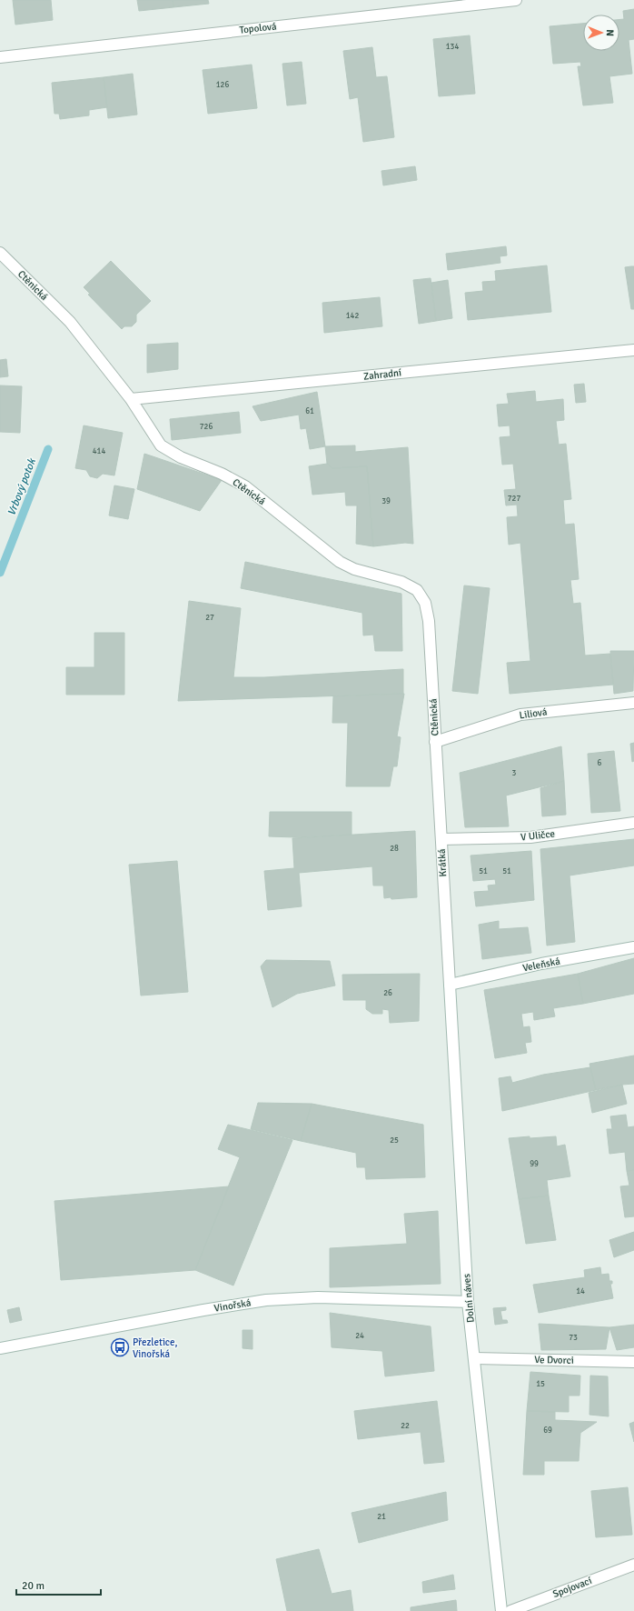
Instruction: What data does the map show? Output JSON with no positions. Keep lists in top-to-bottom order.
{
  "streets": {
    "street": [
      "Topolová",
      "Ctěnická",
      "Zahradní",
      "Liliová",
      "V Uličce",
      "Krátká",
      "Veleňská",
      "Dolní náves",
      "Vinořská",
      "Ve Dvorci",
      "Spojovací"
    ]
  },
  "crossings": [
    ["Ctěnická", "Zahradní"],
    ["Ctěnická", "Liliová"],
    ["Ctěnická", "Krátká"],
    ["Liliová", "Krátká"],
    ["V Uličce", "Krátká"],
    ["Krátká", "Veleňská"],
    ["Krátká", "Dolní náves"],
    ["Veleňská", "Dolní náves"],
    ["Dolní náves", "Vinořská"],
    ["Dolní náves", "Ve Dvorci"]
  ],
  "water": ["Vrbový potok"],
  "places": {
    "bus stop": ["Přezletice, Vinořská"]
  },
  "house_numbers": [
    "134",
    "126",
    "142",
    "61",
    "726",
    "414",
    "727",
    "39",
    "27",
    "6",
    "3",
    "28",
    "51",
    "51",
    "26",
    "25",
    "99",
    "14",
    "24",
    "73",
    "15",
    "22",
    "69",
    "21"
  ],
  "scale_bar": "20 m",
  "north": "right"
}
